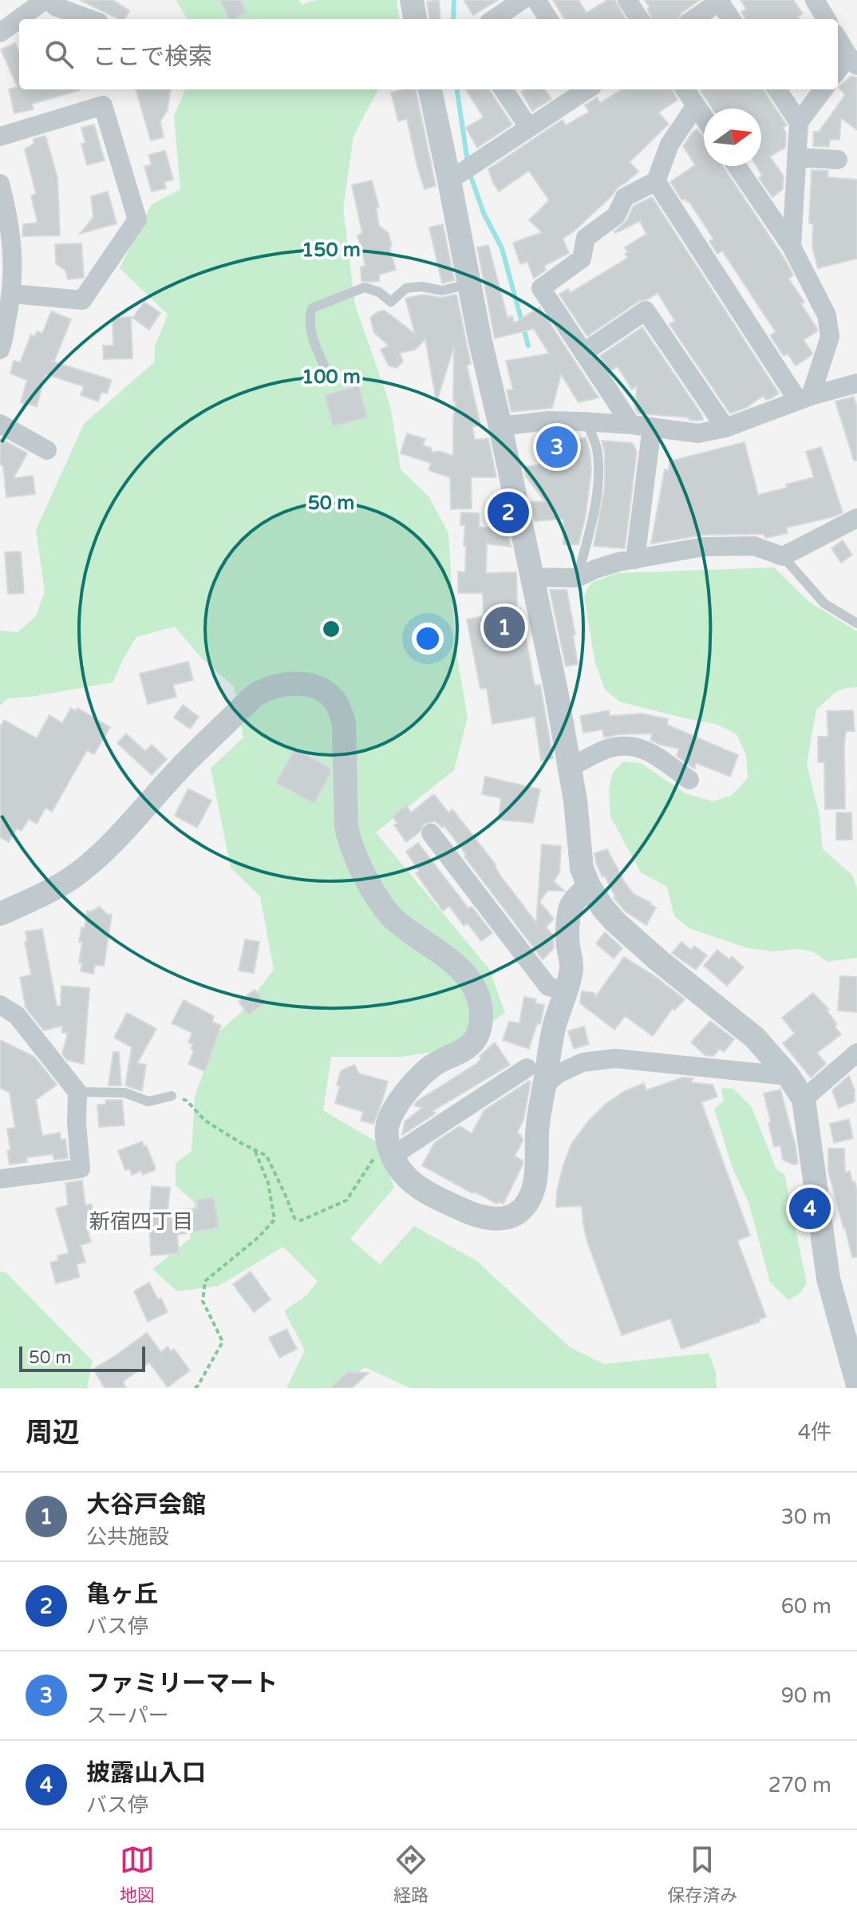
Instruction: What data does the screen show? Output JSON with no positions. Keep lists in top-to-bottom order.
{
  "districts": ["新宿四丁目"],
  "scale_bar": "50 m",
  "north": "right",
  "page": {
    "search": "ここで検索",
    "pins": [
      "3",
      "2",
      "1",
      "4"
    ],
    "scale": "50 m",
    "heading": ["周辺", "4件"],
    "list": [
      {
        "mark": "1",
        "name": "大谷戸会館",
        "note": "公共施設",
        "value": "30 m"
      },
      {
        "mark": "2",
        "name": "亀ヶ丘",
        "note": "バス停",
        "value": "60 m"
      },
      {
        "mark": "3",
        "name": "ファミリーマート",
        "note": "スーパー",
        "value": "90 m"
      },
      {
        "mark": "4",
        "name": "披露山入口",
        "note": "バス停",
        "value": "270 m"
      }
    ],
    "nav": ["地図", "経路", "保存済み"]
  },
  "rings": ["150 m", "100 m", "50 m"]
}
